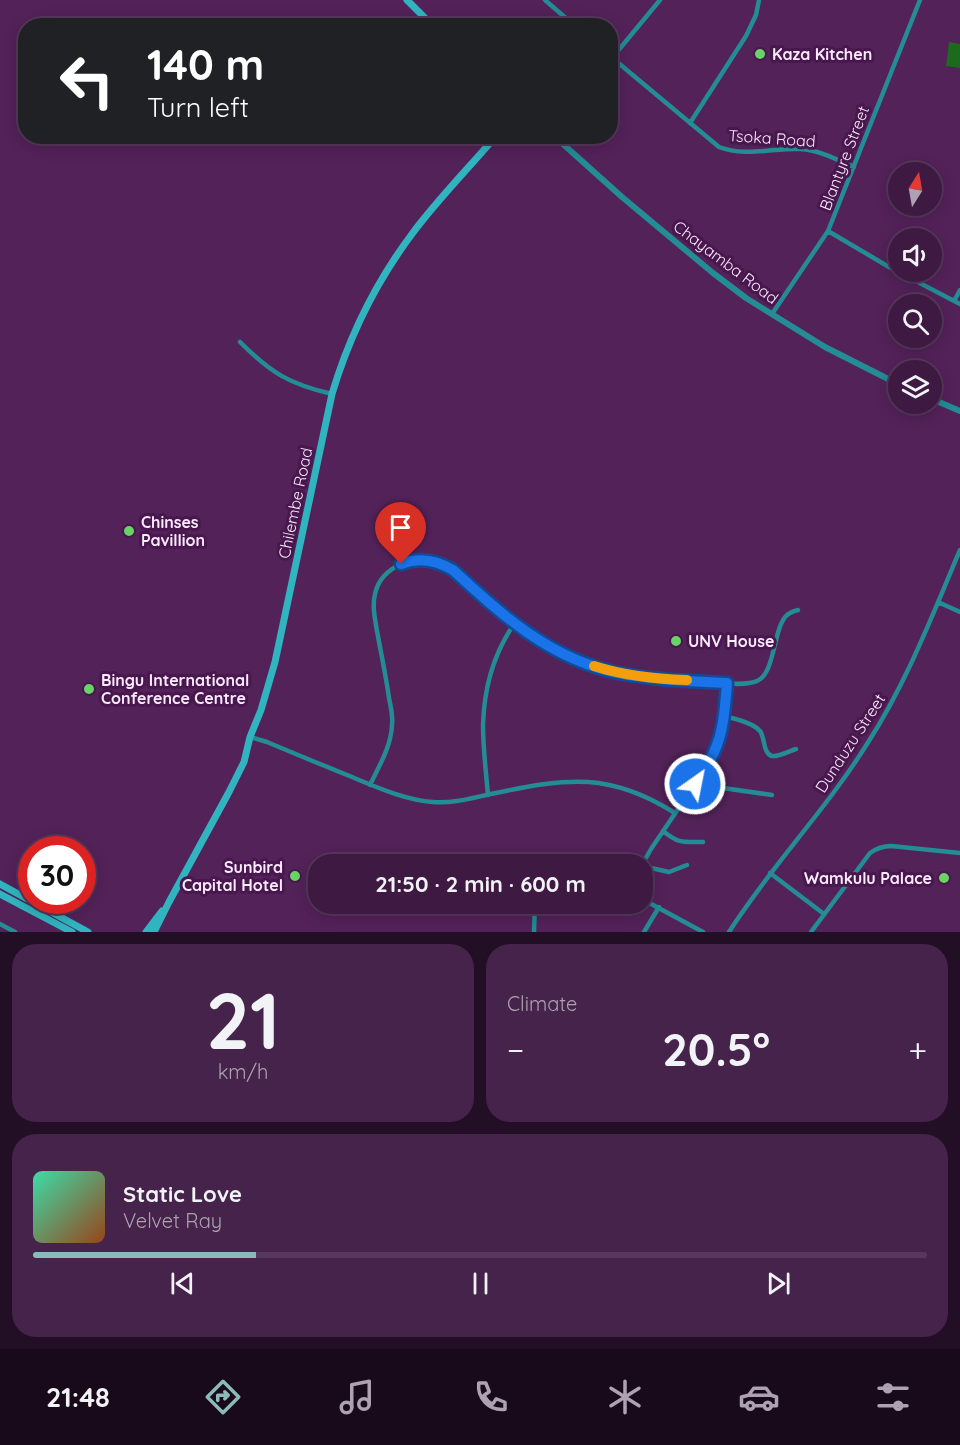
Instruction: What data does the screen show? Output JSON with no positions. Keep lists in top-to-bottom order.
{
  "streets": {
    "main road": ["Chilembe Road"],
    "street": [
      "Tsoka Road",
      "Blantyre Street",
      "Chayamba Road",
      "Dunduzu Street"
    ]
  },
  "crossings": [
    ["Tsoka Road", "Blantyre Street"],
    ["Blantyre Street", "Chayamba Road"]
  ],
  "places": [
    "Kaza Kitchen",
    "Chinses Pavillion",
    "UNV House",
    "Bingu International Conference Centre",
    "Sunbird Capital Hotel",
    "Wamkulu Palace"
  ],
  "north": "top",
  "page": {
    "turn": ["140 m", "Turn left"],
    "limit": "30",
    "trip": "21:50 · 2 min · 600 m",
    "tile": [
      ["21", "km/h"],
      "Climate"
    ],
    "heat": ["−", "20.5°", "+"],
    "song": ["Static Love", "Velvet Ray"],
    "tabs": "21:48"
  }
}
